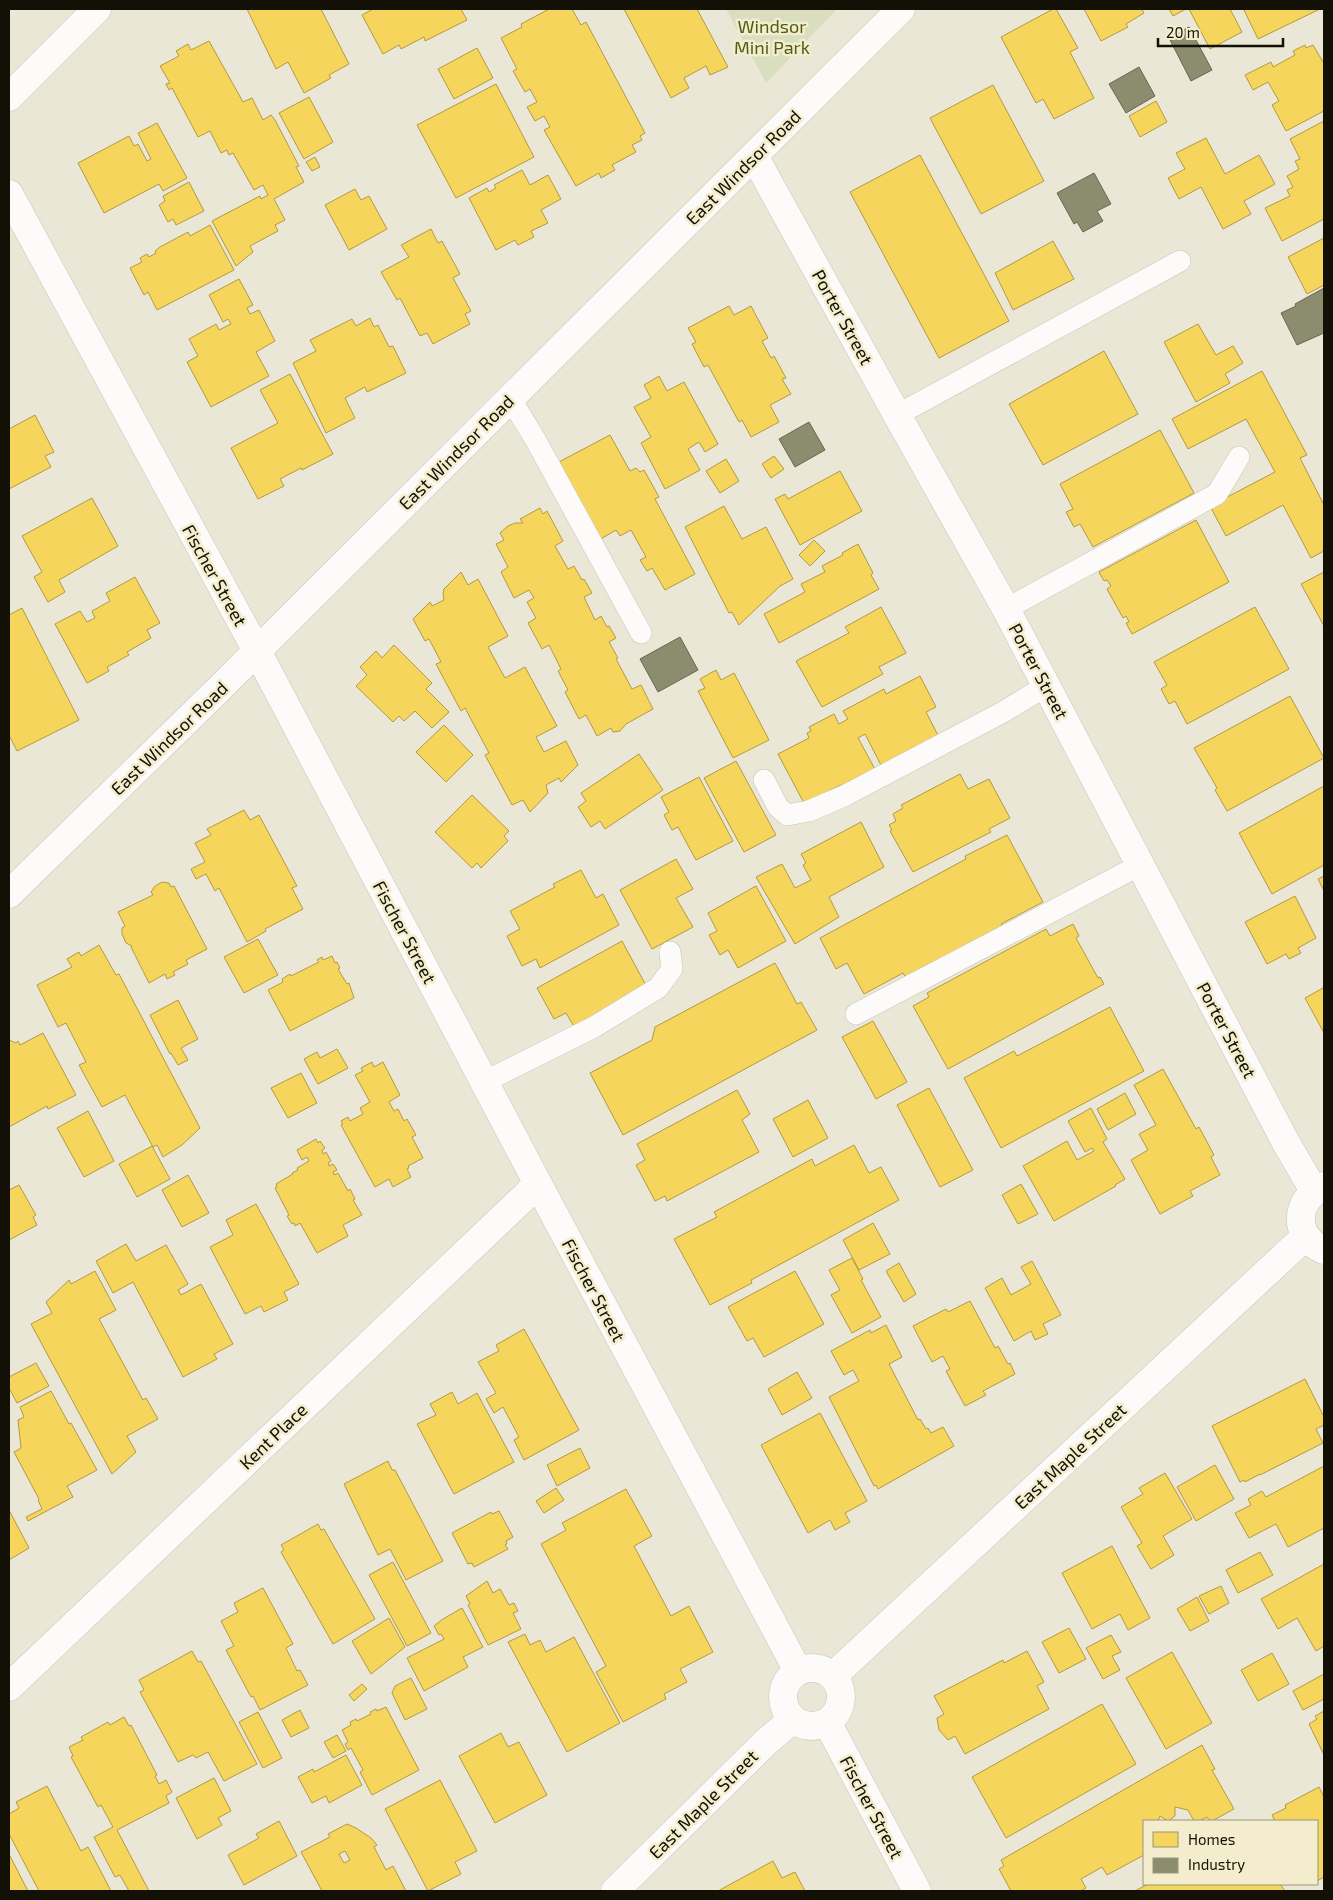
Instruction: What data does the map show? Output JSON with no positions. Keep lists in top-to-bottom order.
{
  "streets": {
    "street": [
      "East Windsor Road",
      "Porter Street",
      "Fischer Street",
      "Kent Place",
      "East Maple Street"
    ]
  },
  "crossings": [
    ["East Windsor Road", "Porter Street"],
    ["East Windsor Road", "Fischer Street"],
    ["Fischer Street", "Kent Place"],
    ["Fischer Street", "East Maple Street"]
  ],
  "parks": ["Windsor Mini Park"],
  "legend": ["Homes", "Industry"],
  "scale_bar": "20 m"
}
